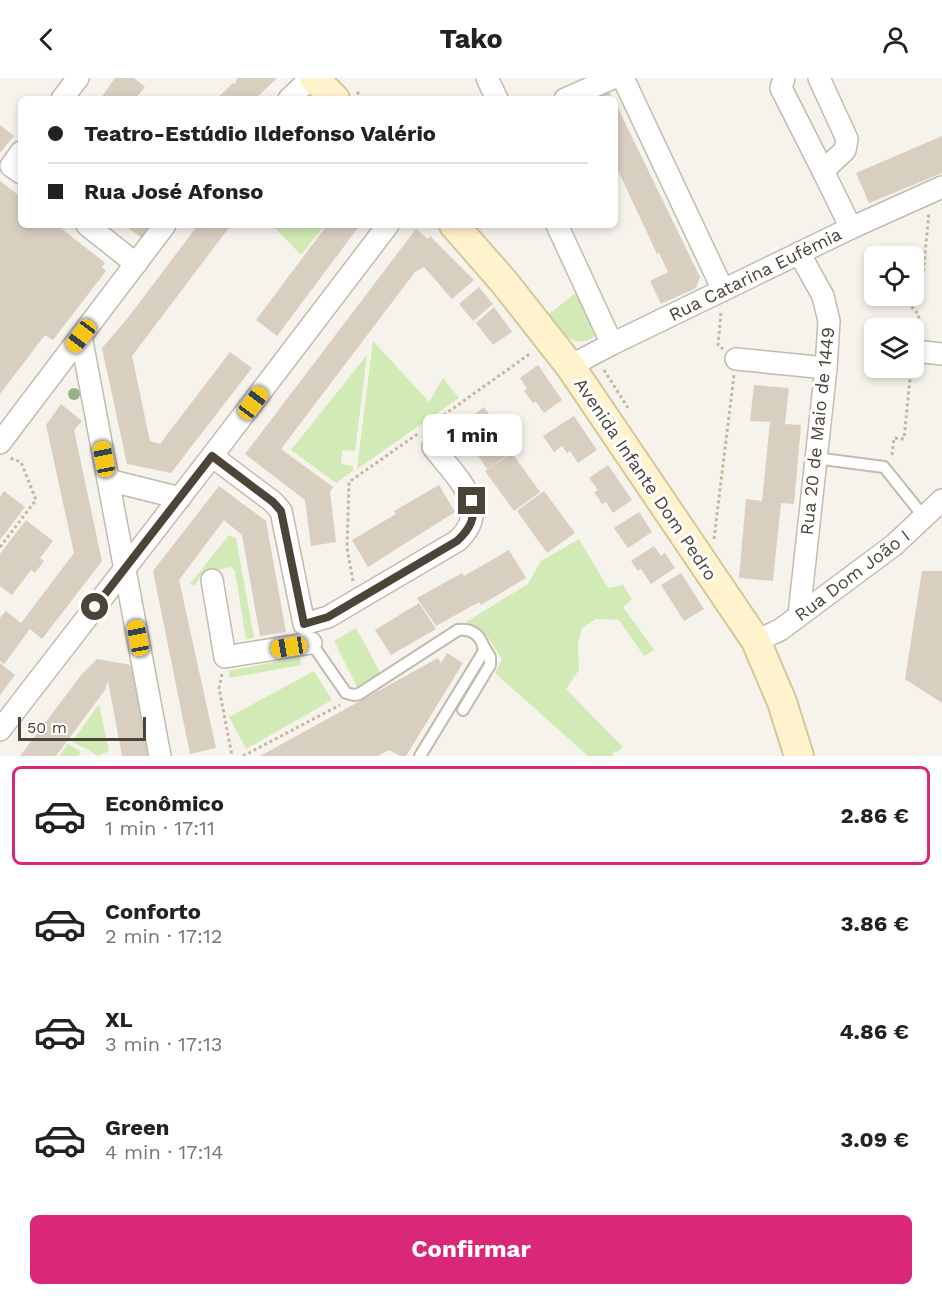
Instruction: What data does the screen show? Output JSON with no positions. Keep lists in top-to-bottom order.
{
  "streets": {
    "main road": ["Avenida Infante Dom Pedro"],
    "street": ["Rua Catarina Eufémia", "Rua 20 de Maio de 1449", "Rua Dom João I"]
  },
  "crossings": [
    ["Rua Catarina Eufémia", "Rua 20 de Maio de 1449"],
    ["Rua Catarina Eufémia", "Avenida Infante Dom Pedro"],
    ["Rua 20 de Maio de 1449", "Rua Dom João I"],
    ["Avenida Infante Dom Pedro", "Rua Dom João I"]
  ],
  "scale_bar": "50 m",
  "page": {
    "header": "Tako",
    "banner": ["Teatro-Estúdio Ildefonso Valério", "Rua José Afonso"],
    "bubble": "1 min",
    "scale": "50 m",
    "list": [
      {
        "name": "Econômico",
        "note": "1 min · 17:11",
        "value": "2.86 €"
      },
      {
        "name": "Conforto",
        "note": "2 min · 17:12",
        "value": "3.86 €"
      },
      {
        "name": "XL",
        "note": "3 min · 17:13",
        "value": "4.86 €"
      },
      {
        "name": "Green",
        "note": "4 min · 17:14",
        "value": "3.09 €"
      }
    ],
    "buttons": "Confirmar"
  }
}
